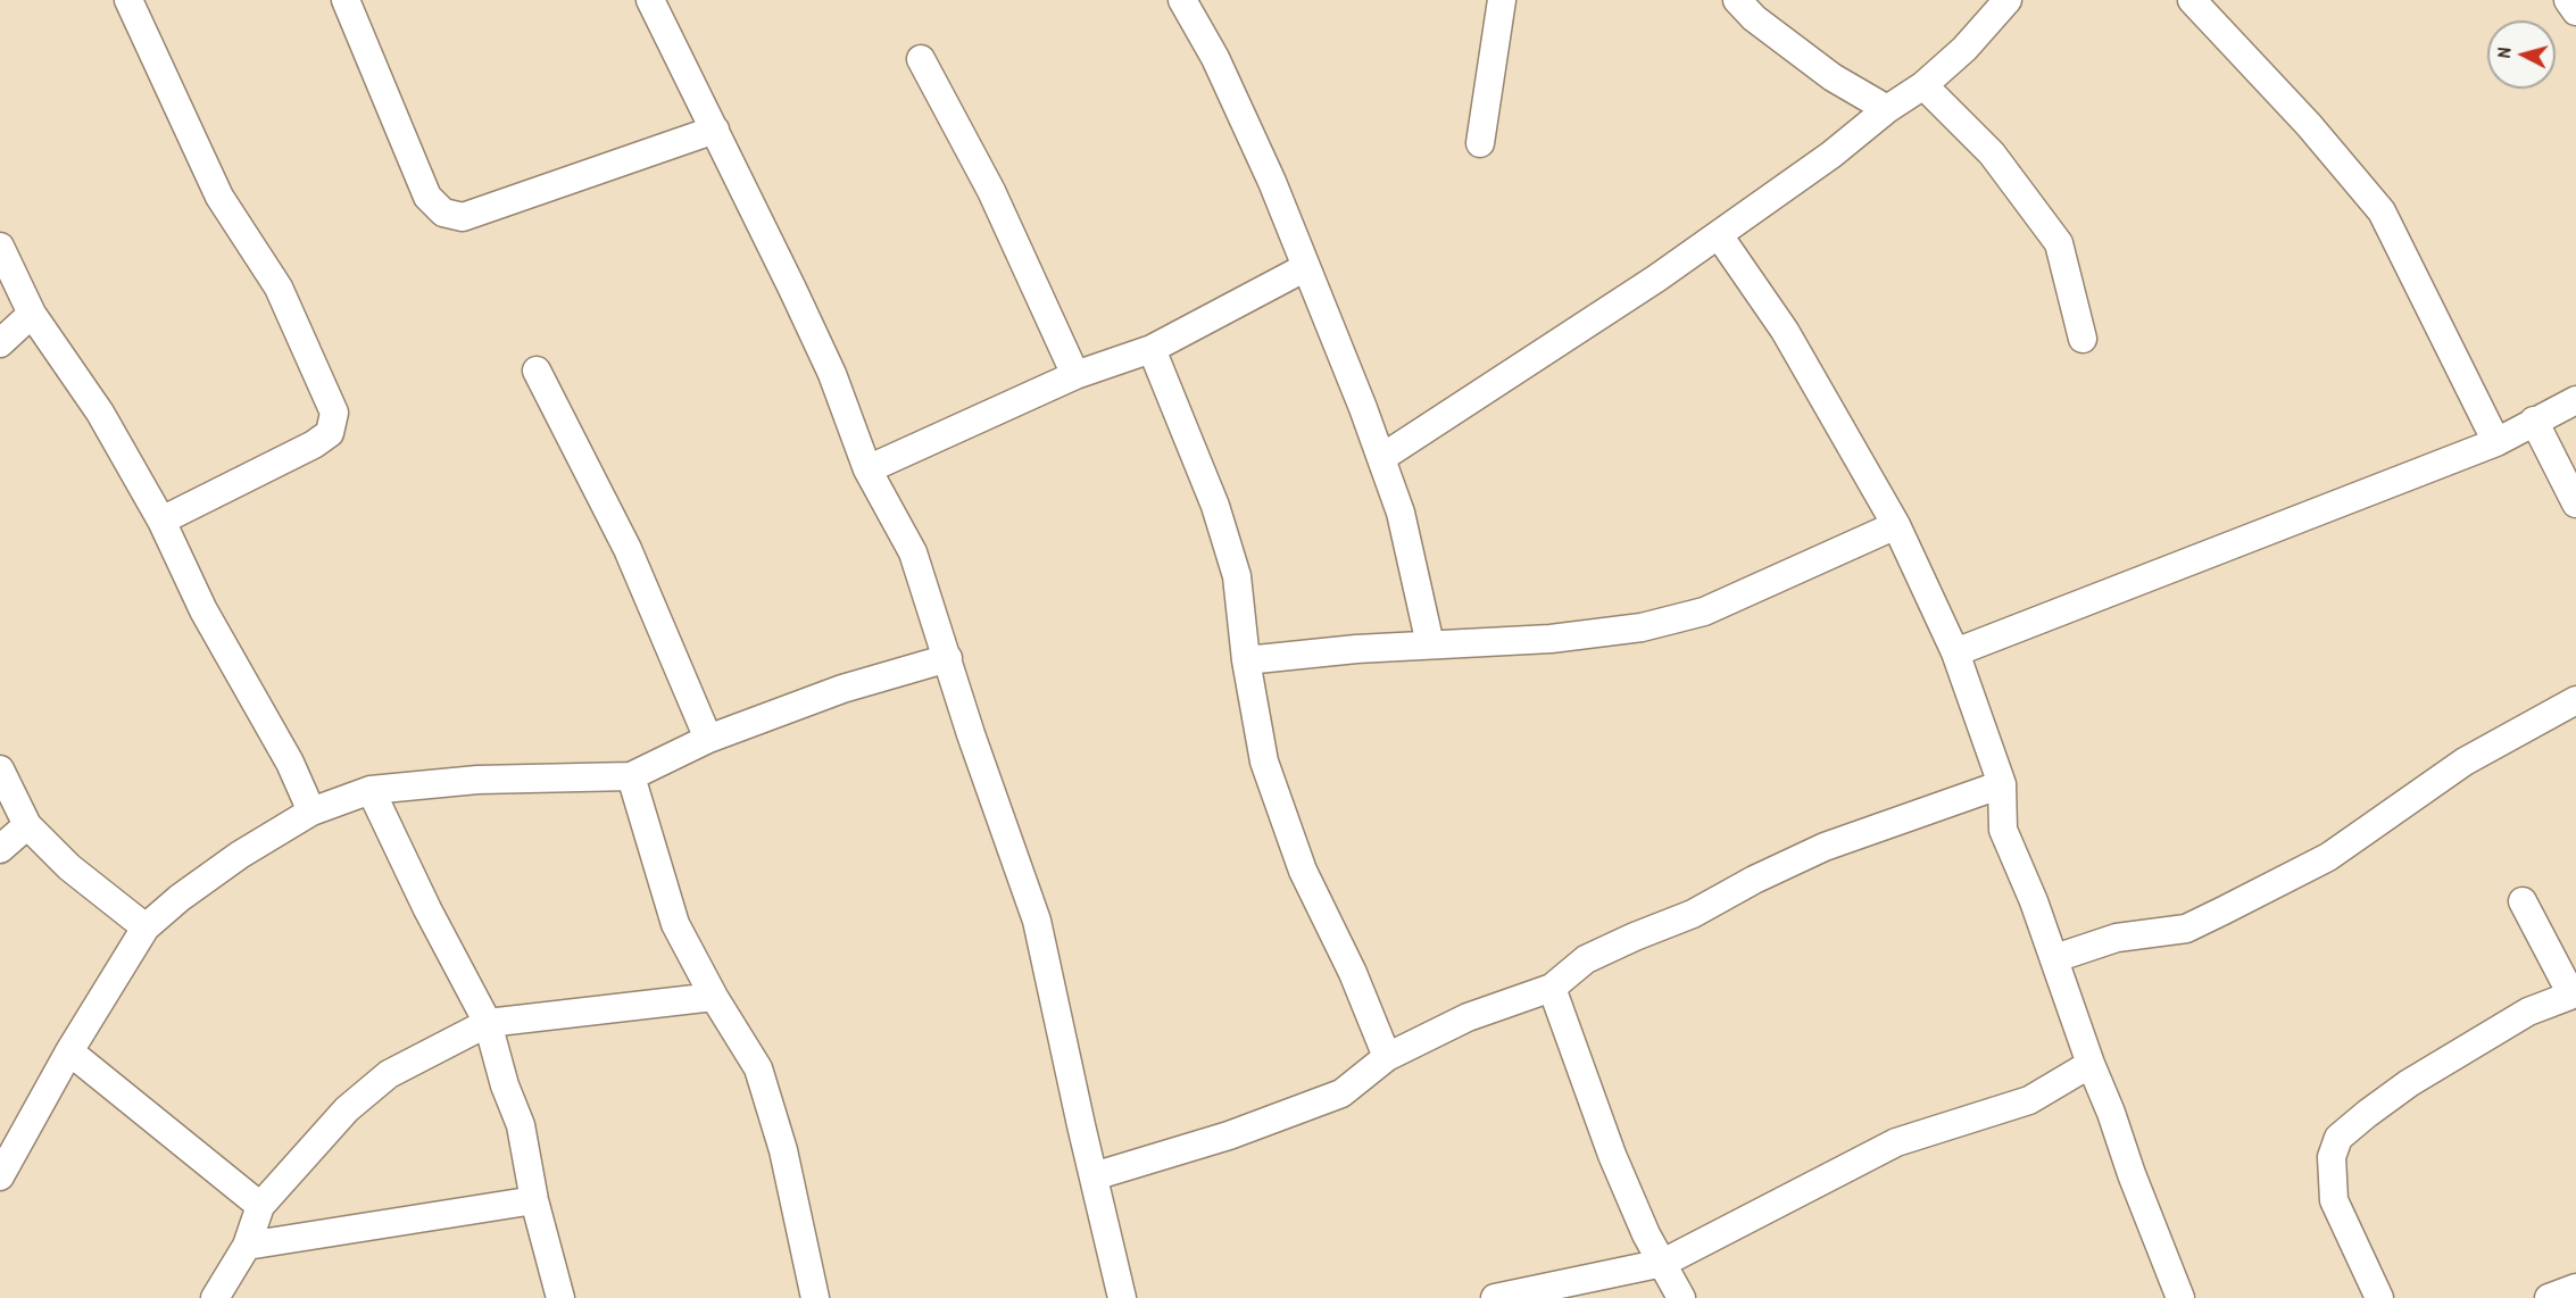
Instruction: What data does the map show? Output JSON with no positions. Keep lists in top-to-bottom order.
{
  "north": "left"
}
